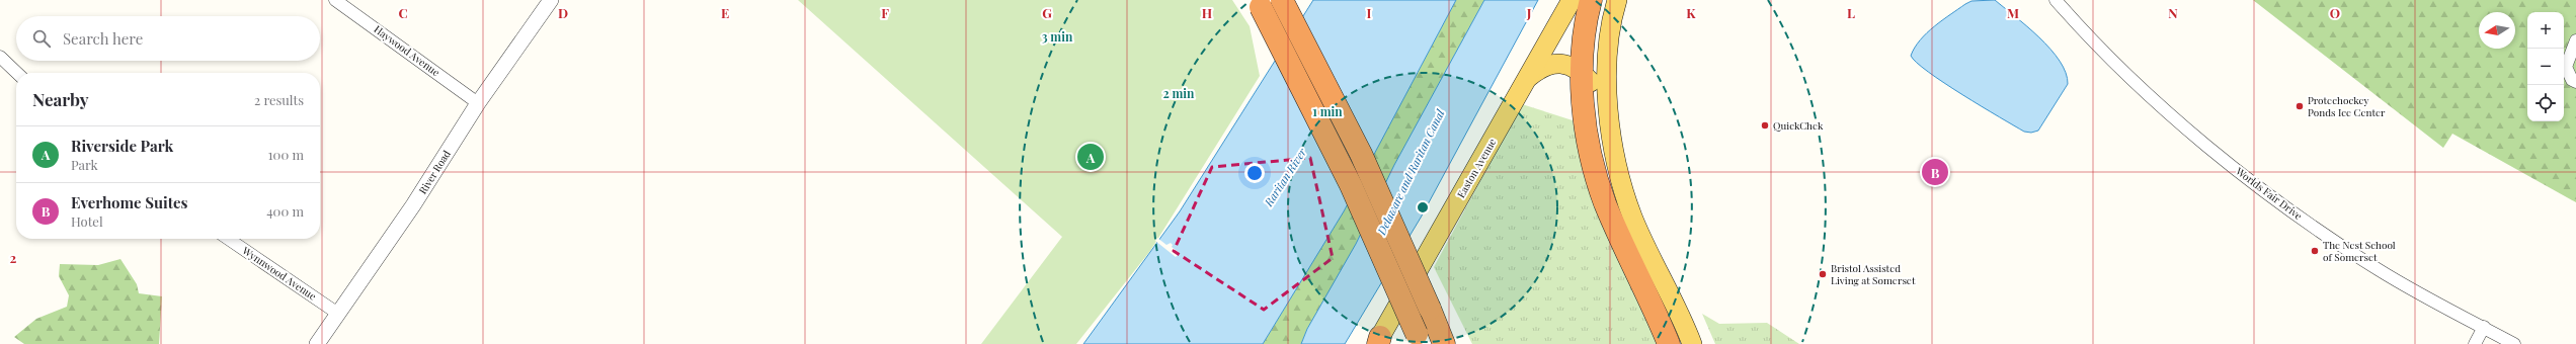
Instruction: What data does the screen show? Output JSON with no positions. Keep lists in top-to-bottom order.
{
  "streets": {
    "main road": ["Easton Avenue"],
    "street": [
      "Haywood Avenue",
      "River Road",
      "Worlds Fair Drive",
      "Wynnwood Avenue"
    ]
  },
  "crossings": [
    ["Haywood Avenue", "River Road"],
    ["River Road", "Wynnwood Avenue"]
  ],
  "water": ["Delaware and Raritan Canal", "Raritan River"],
  "places": [
    "Protechockey Ponds Ice Center",
    "QuickChek",
    "The Nest School of Somerset",
    "Bristol Assisted Living at Somerset"
  ],
  "north": "left",
  "page": {
    "map_buttons": ["+", "−"],
    "search": "Search here",
    "heading": ["Nearby", "2 results"],
    "list": [
      {
        "mark": "A",
        "name": "Riverside Park",
        "note": "Park",
        "value": "100 m"
      },
      {
        "mark": "B",
        "name": "Everhome Suites",
        "note": "Hotel",
        "value": "400 m"
      }
    ],
    "pins": ["A", "B"]
  },
  "grid": {
    "columns": [
      "C",
      "D",
      "E",
      "F",
      "G",
      "H",
      "I",
      "J",
      "K",
      "L",
      "M",
      "N",
      "O"
    ],
    "rows": ["2"]
  },
  "rings": ["3 min", "2 min", "1 min"]
}
